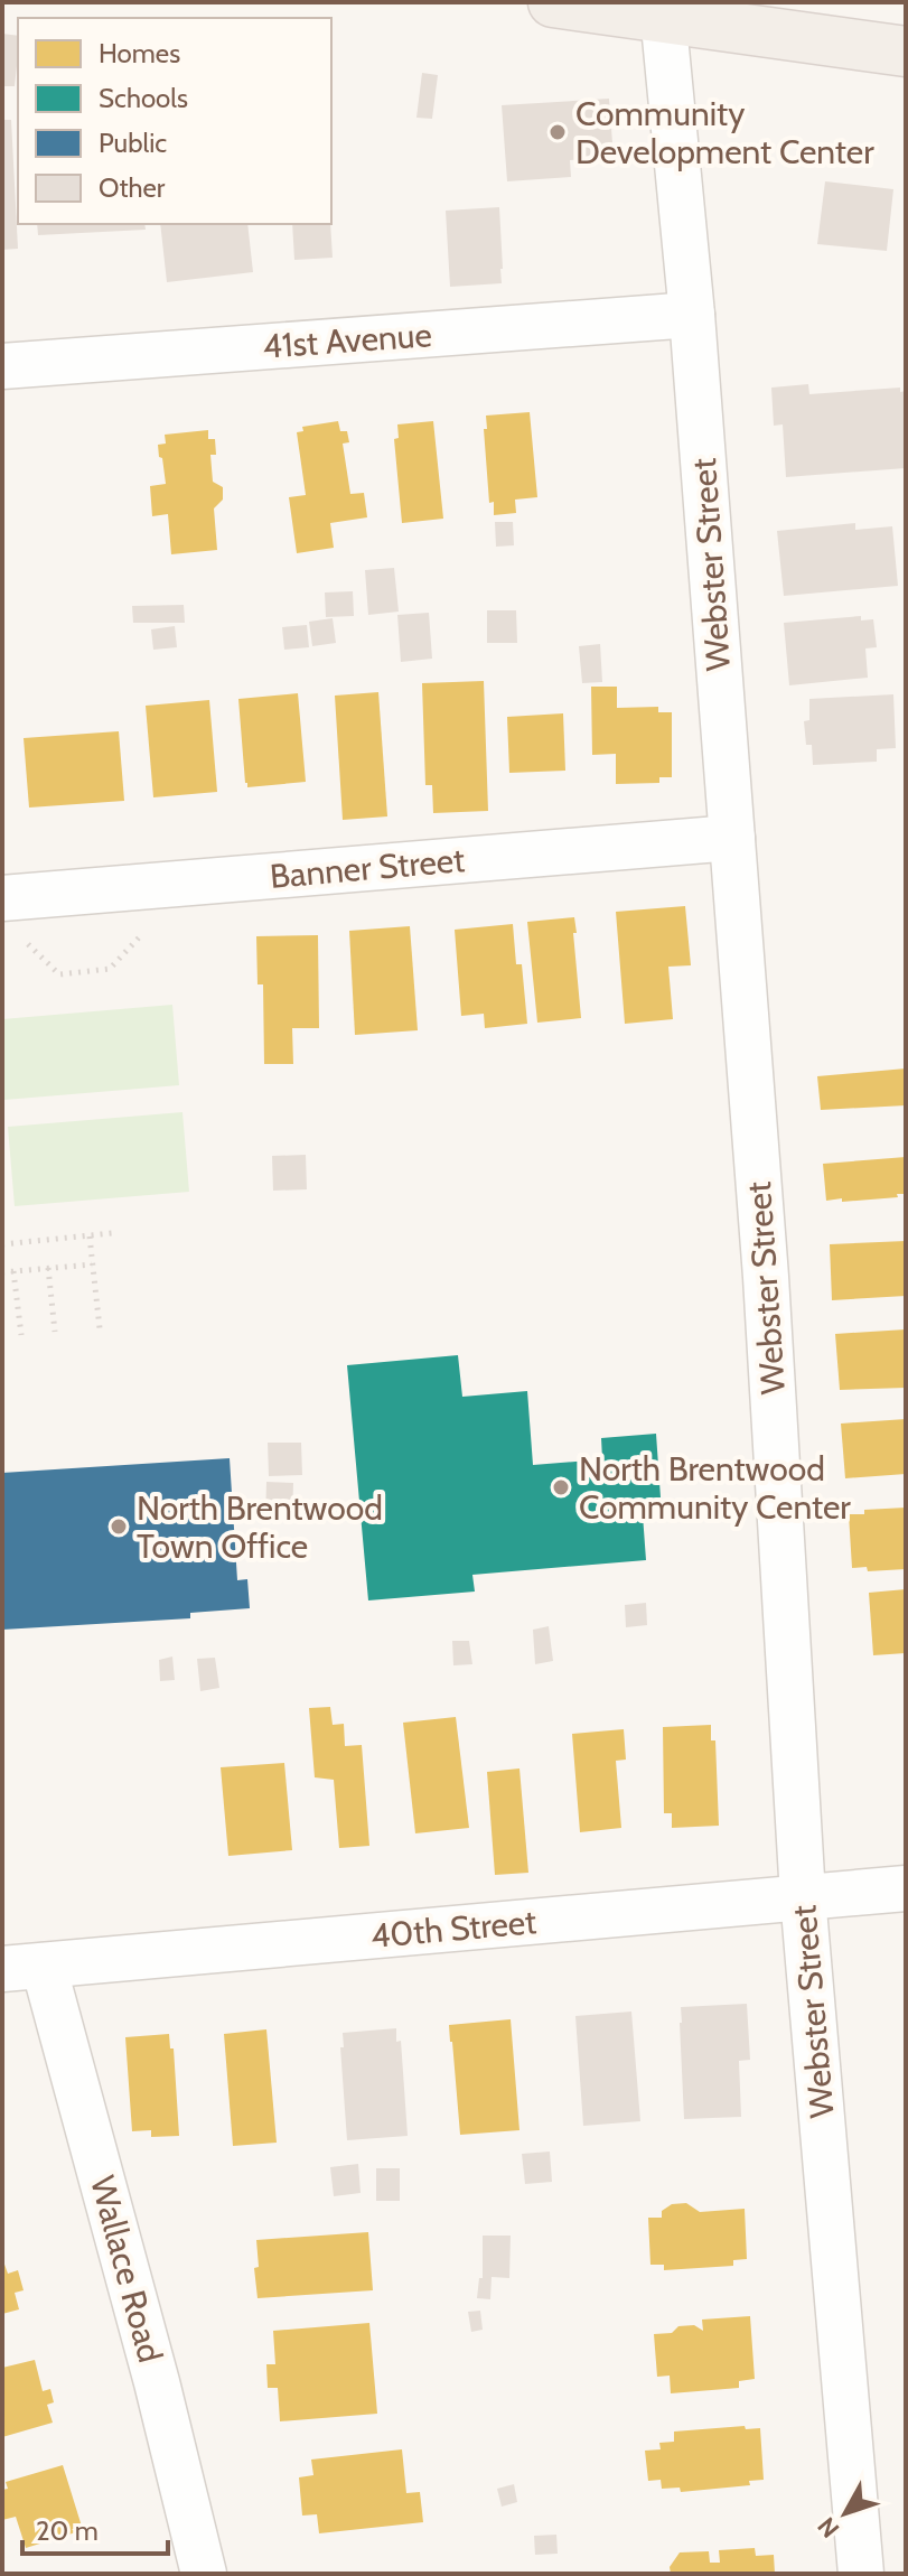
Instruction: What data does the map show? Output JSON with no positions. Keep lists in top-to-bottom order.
{
  "streets": {
    "street": [
      "41st Avenue",
      "Webster Street",
      "Banner Street",
      "40th Street",
      "Wallace Road"
    ]
  },
  "crossings": [
    ["41st Avenue", "Webster Street"],
    ["Webster Street", "Banner Street"],
    ["Webster Street", "40th Street"],
    ["40th Street", "Wallace Road"]
  ],
  "places": ["Community Development Center", "North Brentwood Community Center", "North Brentwood Town Office"],
  "legend": [
    "Homes",
    "Schools",
    "Public",
    "Other"
  ],
  "scale_bar": "20 m",
  "north": "bottom left"
}
